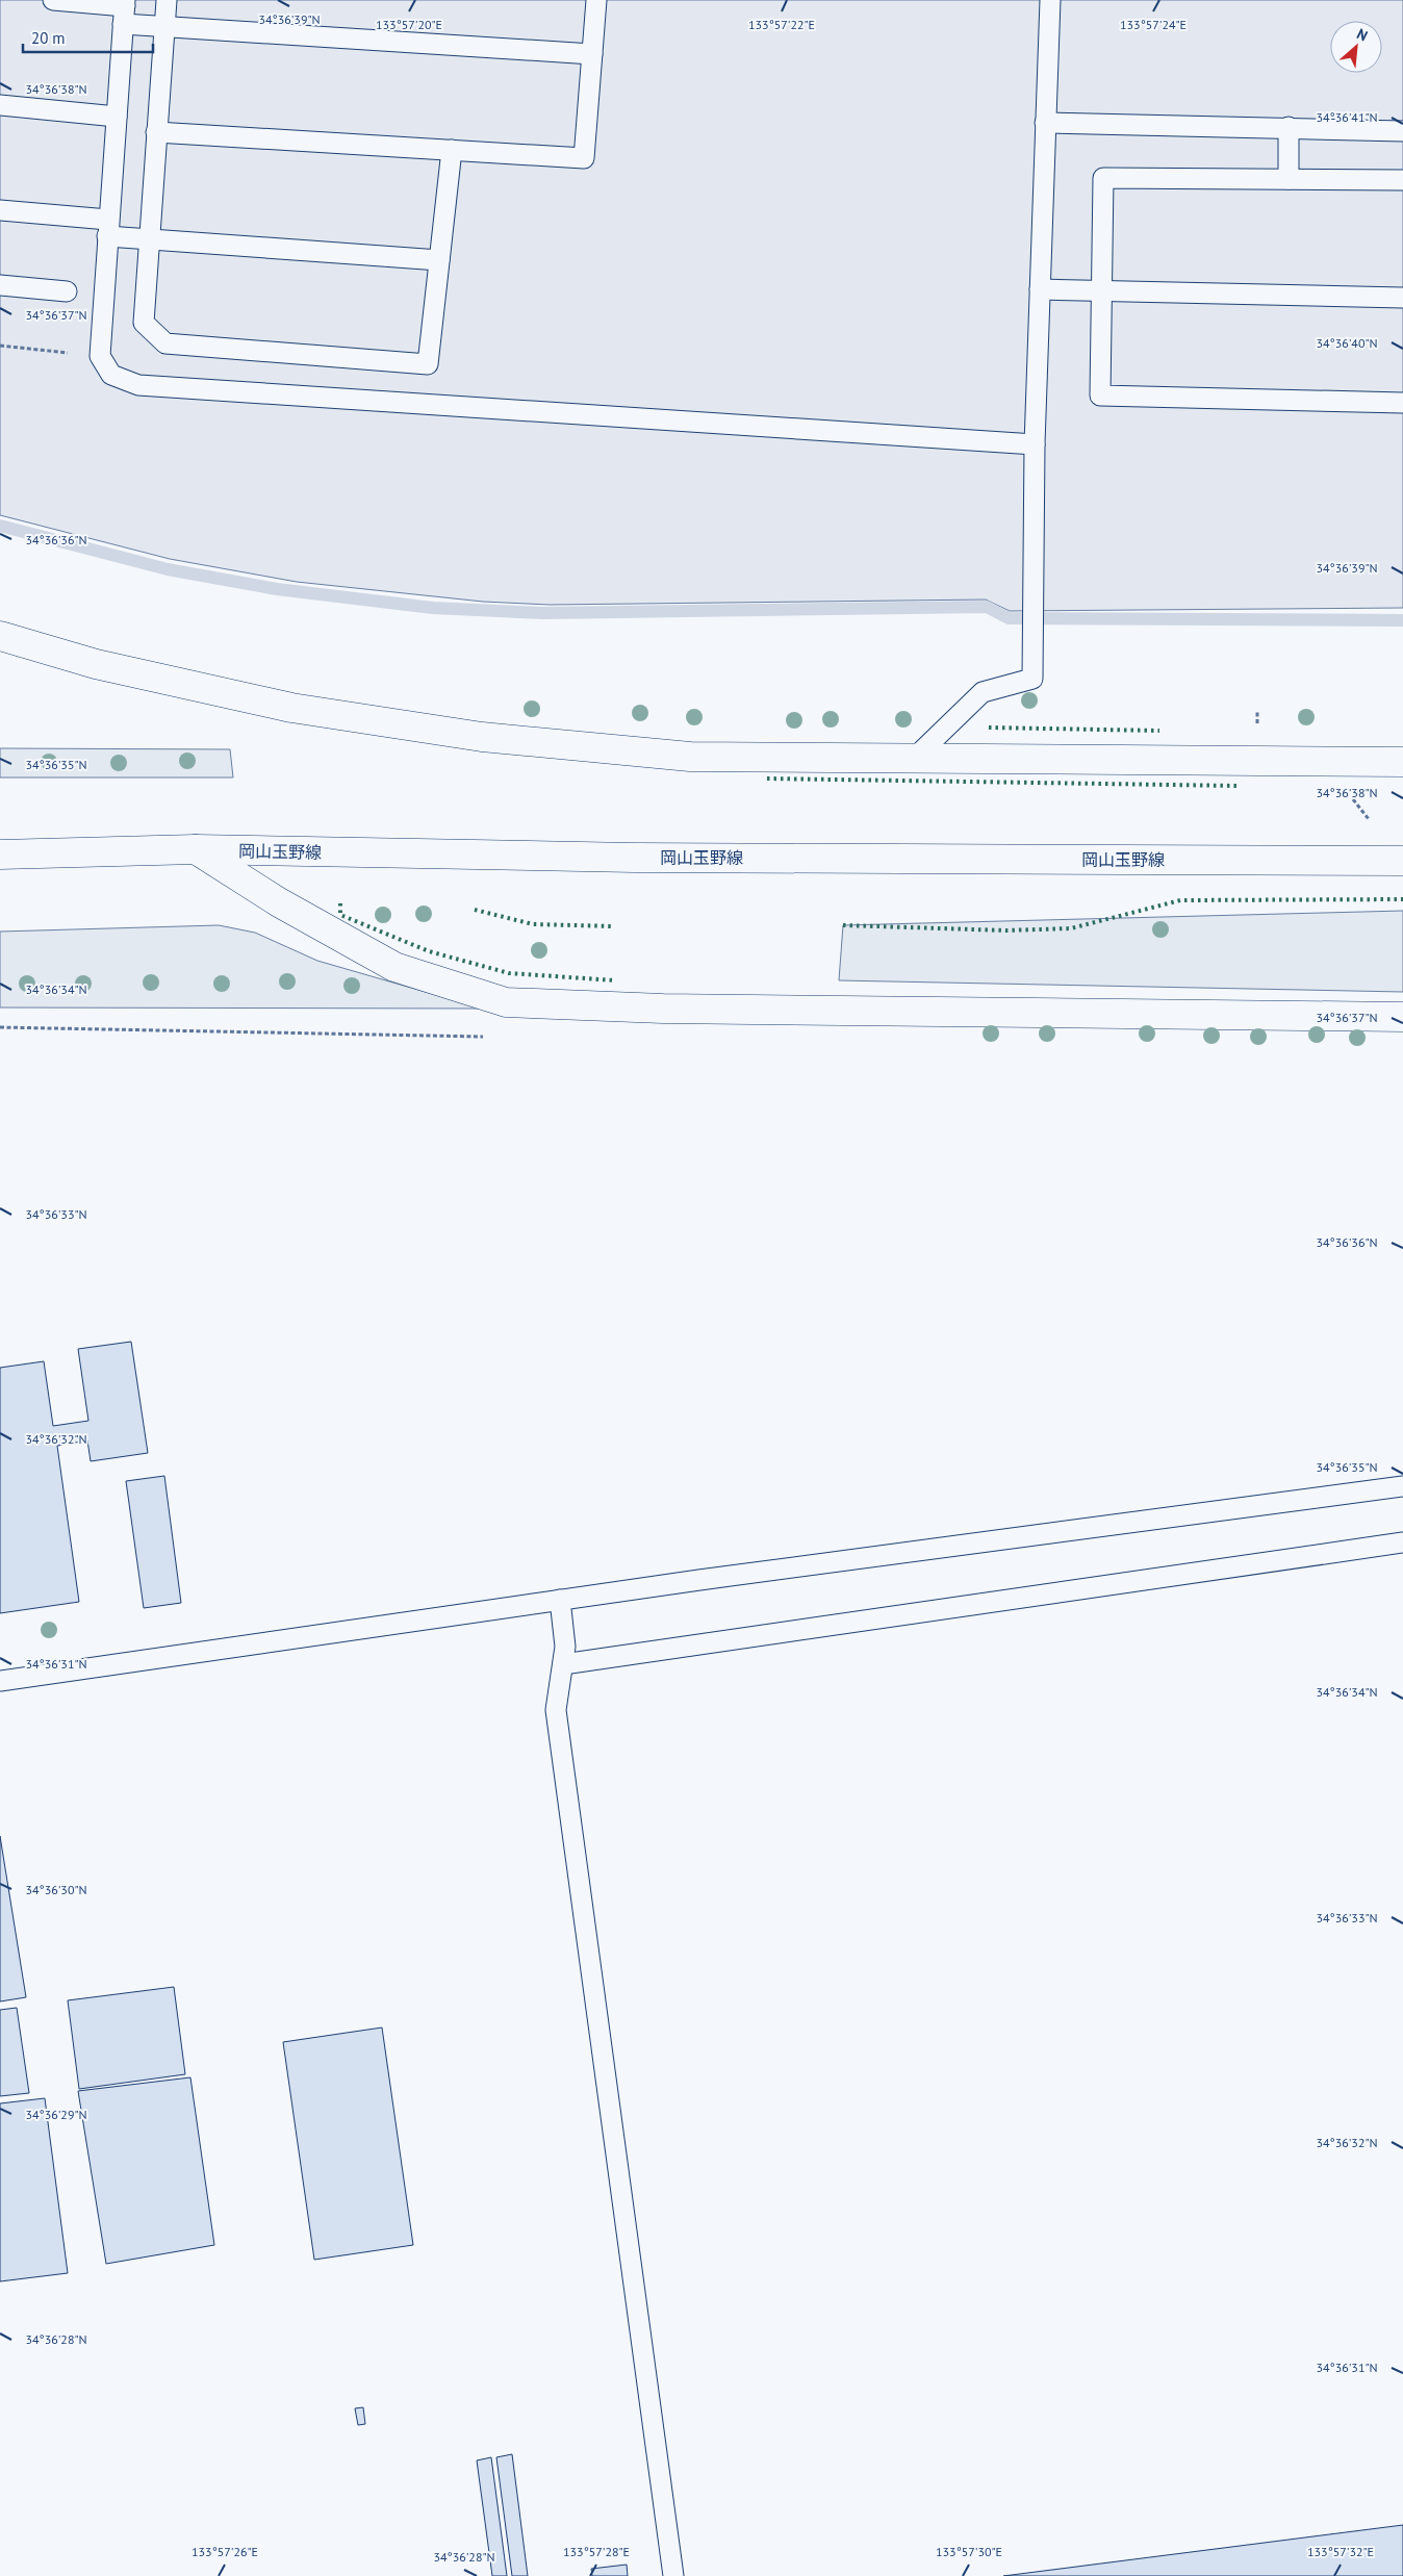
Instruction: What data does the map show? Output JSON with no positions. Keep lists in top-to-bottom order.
{
  "streets": {
    "street": ["岡山玉野線"]
  },
  "scale_bar": "20 m",
  "north": "top right",
  "coordinates": [
    "34°36'39\"N",
    "133°57'20\"E",
    "133°57'22\"E",
    "133°57'24\"E",
    "34°36'38\"N",
    "34°36'41\"N",
    "34°36'37\"N",
    "34°36'40\"N",
    "34°36'36\"N",
    "34°36'35\"N",
    "34°36'34\"N",
    "34°36'33\"N",
    "34°36'32\"N",
    "34°36'31\"N",
    "34°36'30\"N",
    "34°36'29\"N",
    "34°36'28\"N",
    "133°57'26\"E",
    "133°57'28\"E",
    "133°57'30\"E",
    "133°57'32\"E"
  ]
}
